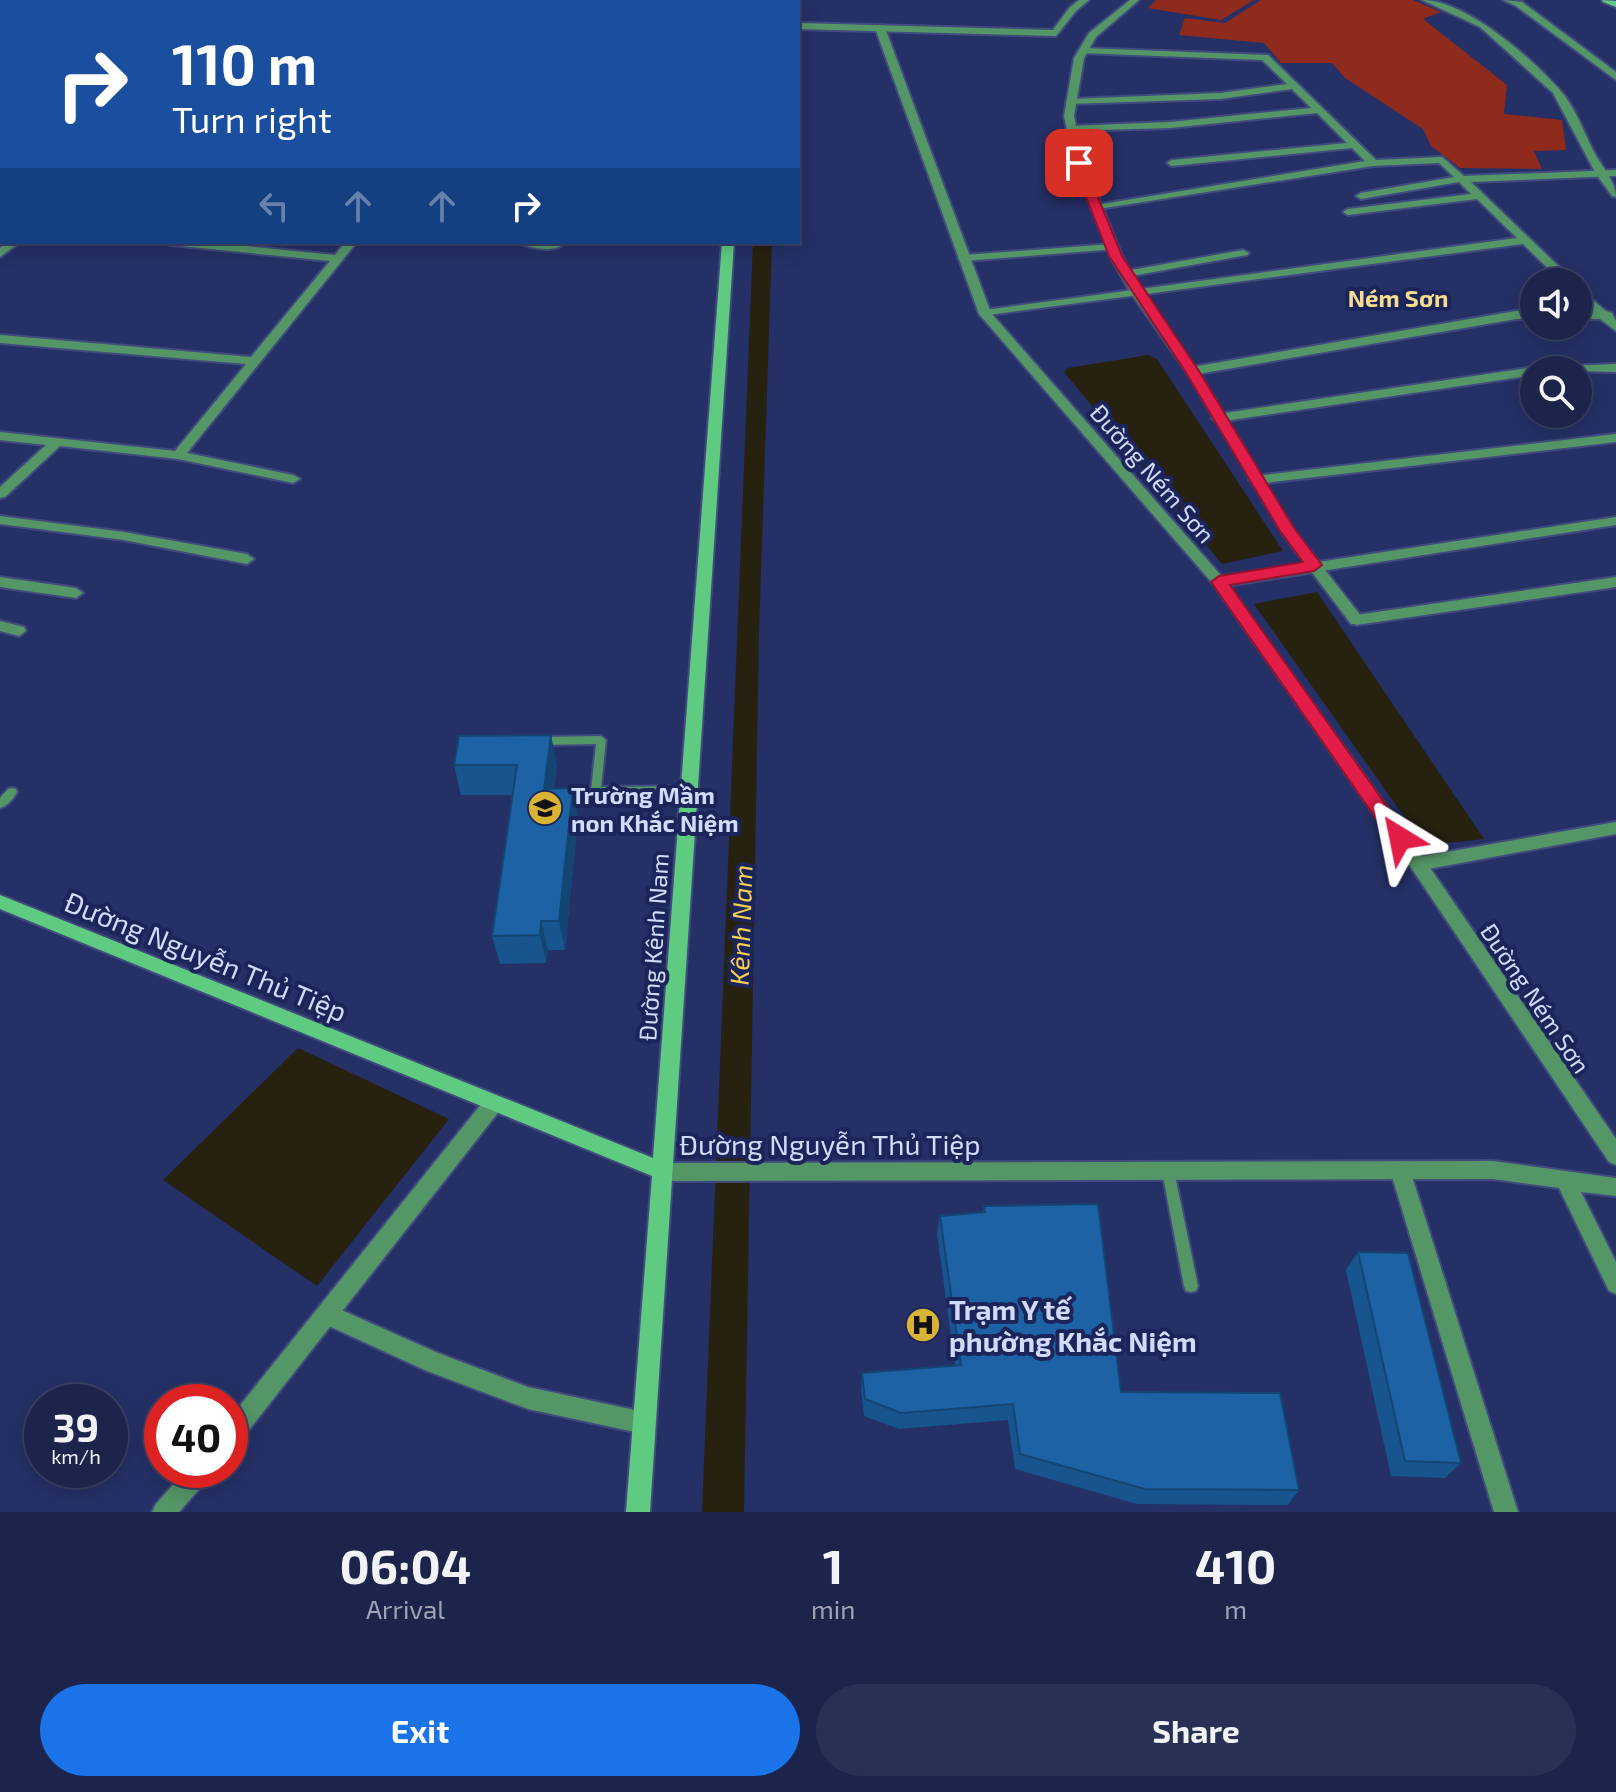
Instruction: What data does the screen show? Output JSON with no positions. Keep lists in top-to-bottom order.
{
  "streets": {
    "main road": ["Đường Kênh Nam", "Đường Nguyễn Thủ Tiệp"],
    "street": ["Đường Ném Sơn"]
  },
  "crossings": [
    ["Đường Kênh Nam", "Đường Nguyễn Thủ Tiệp"]
  ],
  "districts": ["Ném Sơn"],
  "water": ["Kênh Nam"],
  "places": {
    "school or university": ["Trường Mầm non Khắc Niệm"],
    "hospital": ["Trạm Y tế phường Khắc Niệm"]
  },
  "page": {
    "turn": ["110 m", "Turn right"],
    "speed": "39 km/h",
    "limit": "40",
    "eta": [
      "06:04",
      "Arrival",
      "1",
      "min",
      "410",
      "m"
    ],
    "buttons": ["Exit", "Share"]
  }
}
